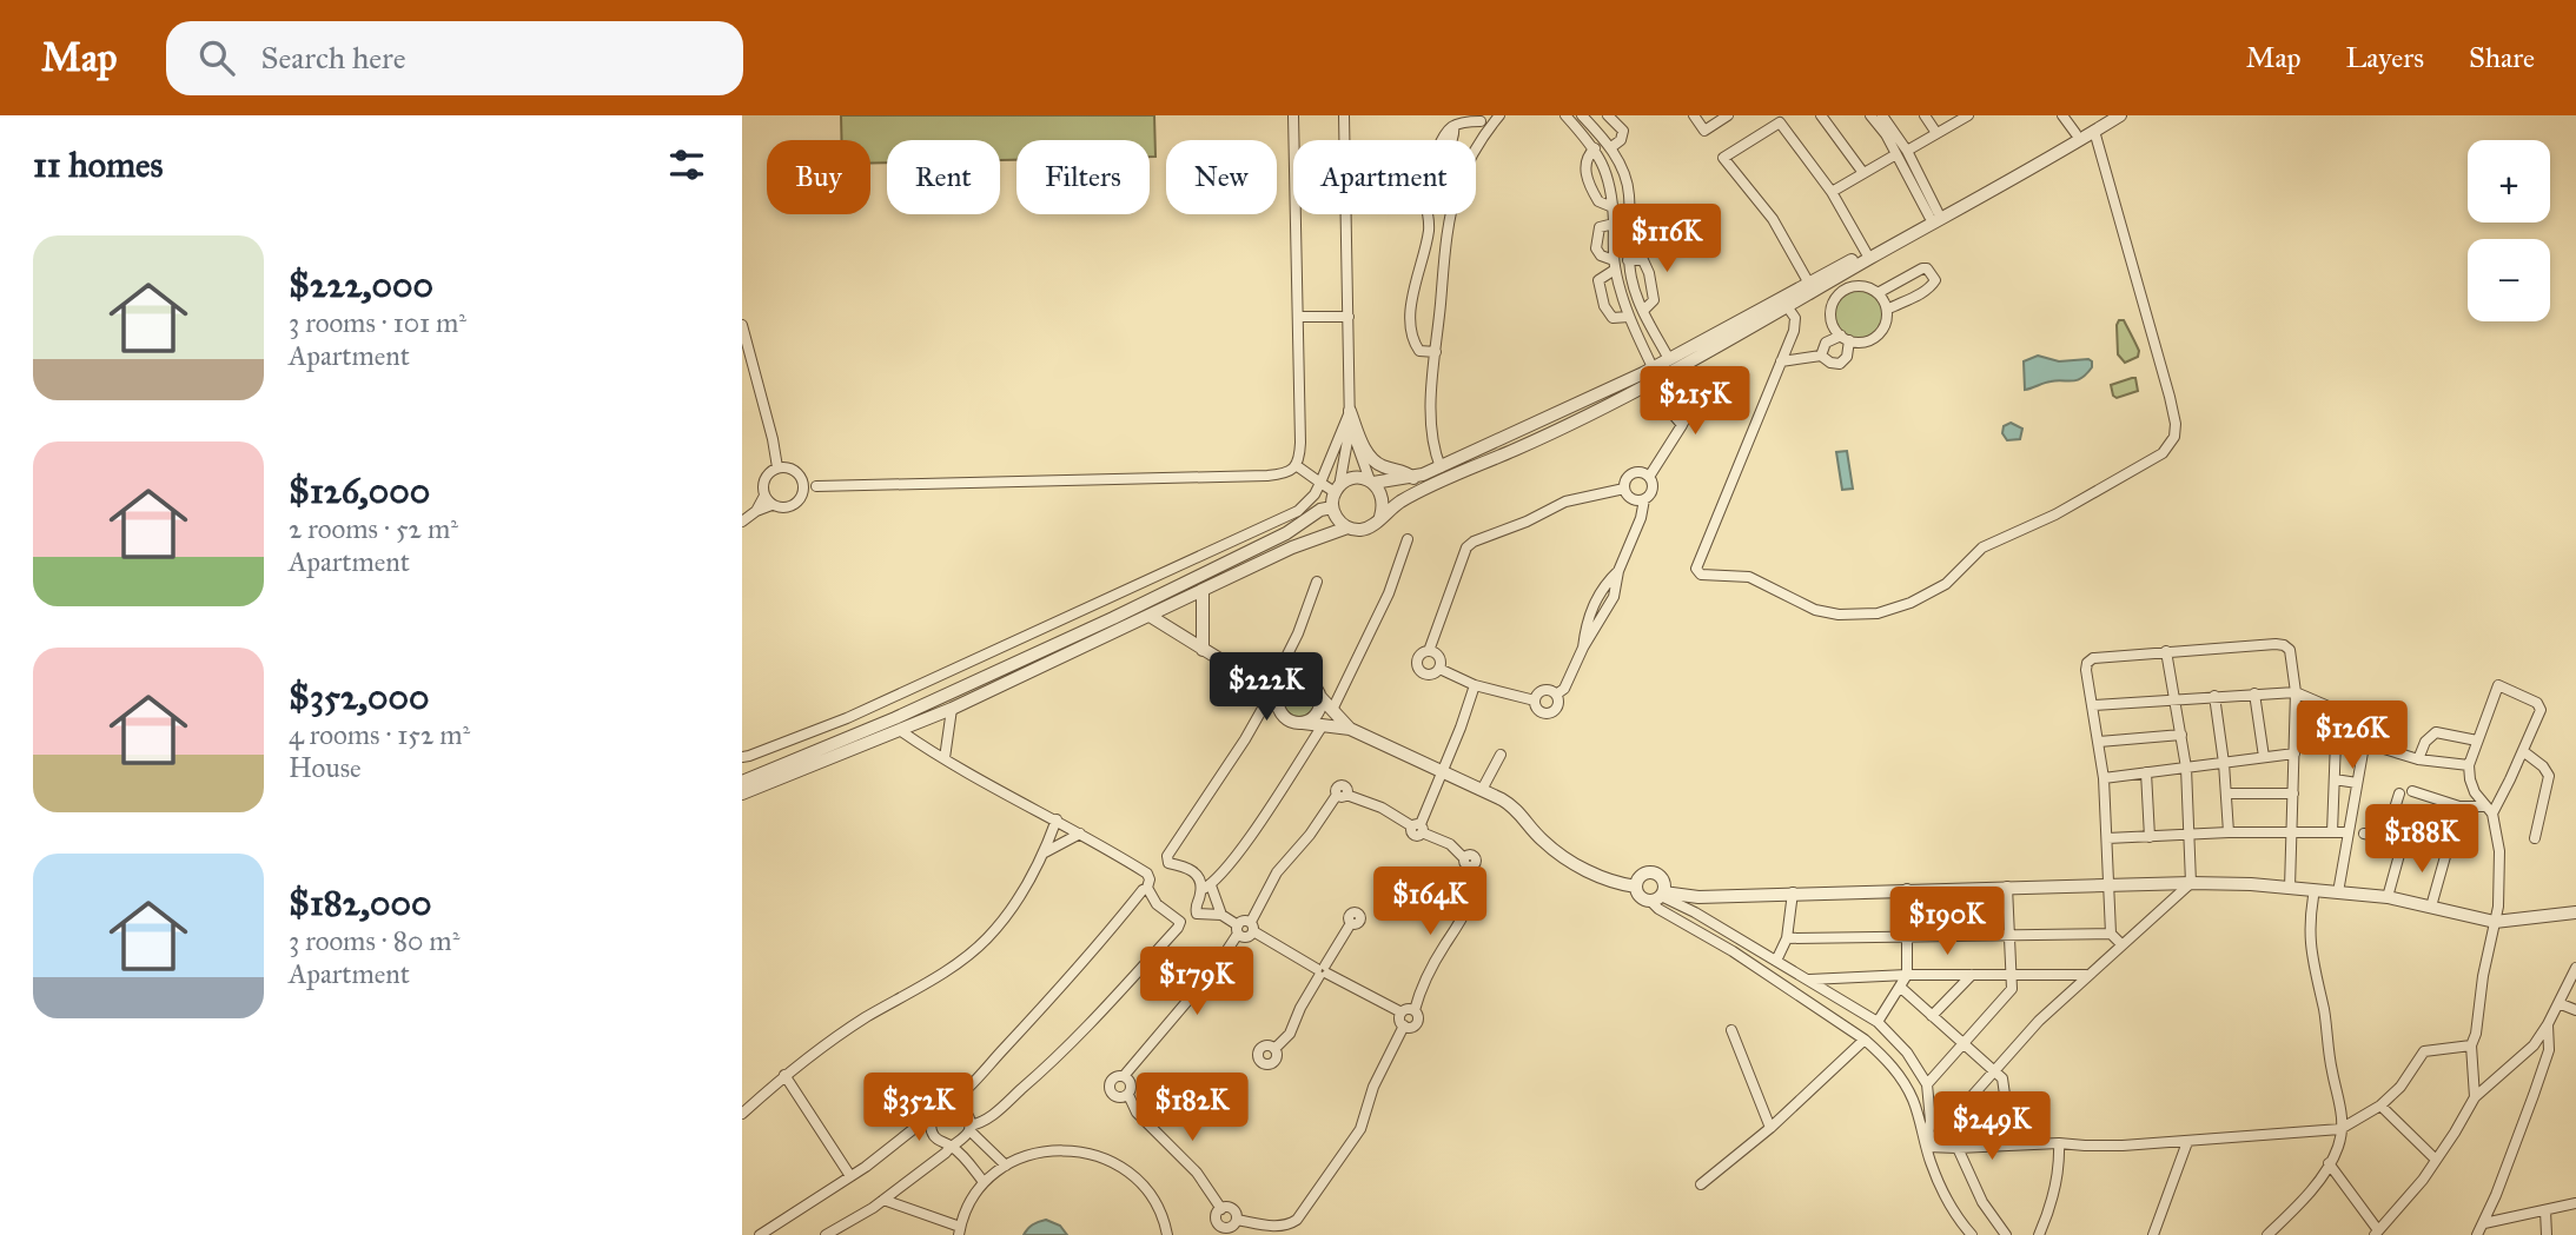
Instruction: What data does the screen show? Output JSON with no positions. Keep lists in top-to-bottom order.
{
  "page": {
    "header": "Map",
    "search": "Search here",
    "nav": ["Map", "Layers", "Share"],
    "heading": "11 homes",
    "map_buttons": ["+", "−"],
    "chip": [
      "Buy",
      "Rent",
      "Filters",
      "New",
      "Apartment"
    ],
    "price": [
      "$116K",
      "$215K",
      "$222K",
      "$126K",
      "$188K",
      "$164K",
      "$190K",
      "$179K",
      "$352K",
      "$182K",
      "$249K"
    ],
    "list": [
      {
        "name": "$222,000",
        "note": "3 rooms · 101 m² · Apartment"
      },
      {
        "name": "$126,000",
        "note": "2 rooms · 52 m² · Apartment"
      },
      {
        "name": "$352,000",
        "note": "4 rooms · 152 m² · House"
      },
      {
        "name": "$182,000",
        "note": "3 rooms · 80 m² · Apartment"
      }
    ]
  }
}
